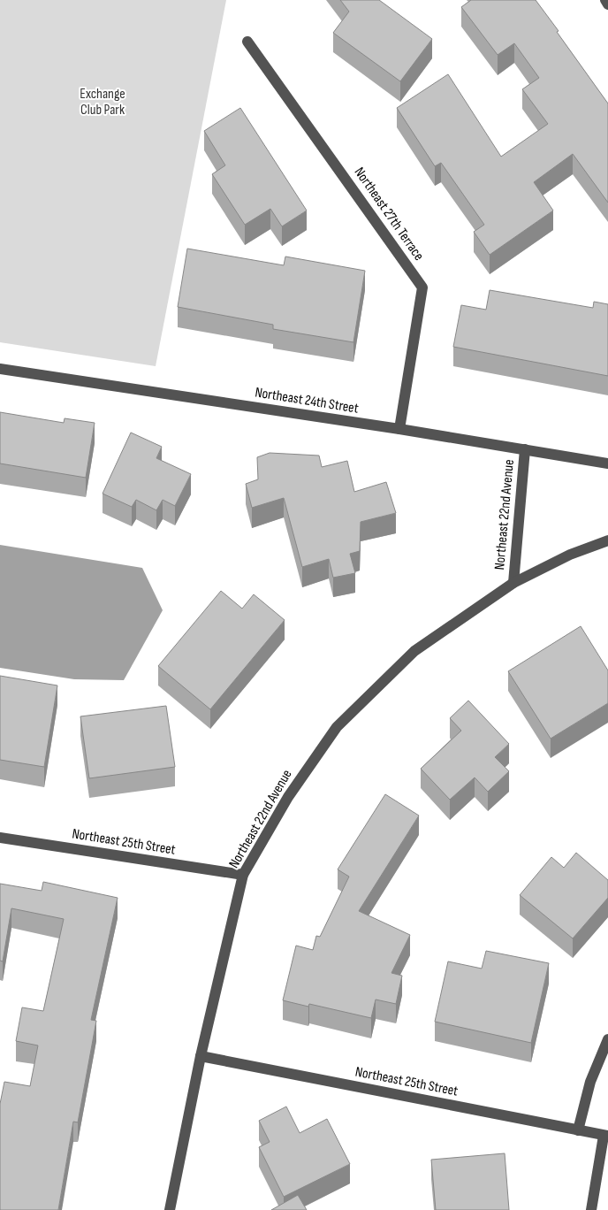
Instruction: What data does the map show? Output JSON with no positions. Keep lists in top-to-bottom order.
{
  "streets": {
    "street": [
      "Northeast 27th Terrace",
      "Northeast 24th Street",
      "Northeast 22nd Avenue",
      "Northeast 25th Street"
    ]
  },
  "crossings": [
    ["Northeast 27th Terrace", "Northeast 24th Street"],
    ["Northeast 24th Street", "Northeast 22nd Avenue"],
    ["Northeast 22nd Avenue", "Northeast 25th Street"]
  ],
  "parks": ["Exchange Club Park"]
}
